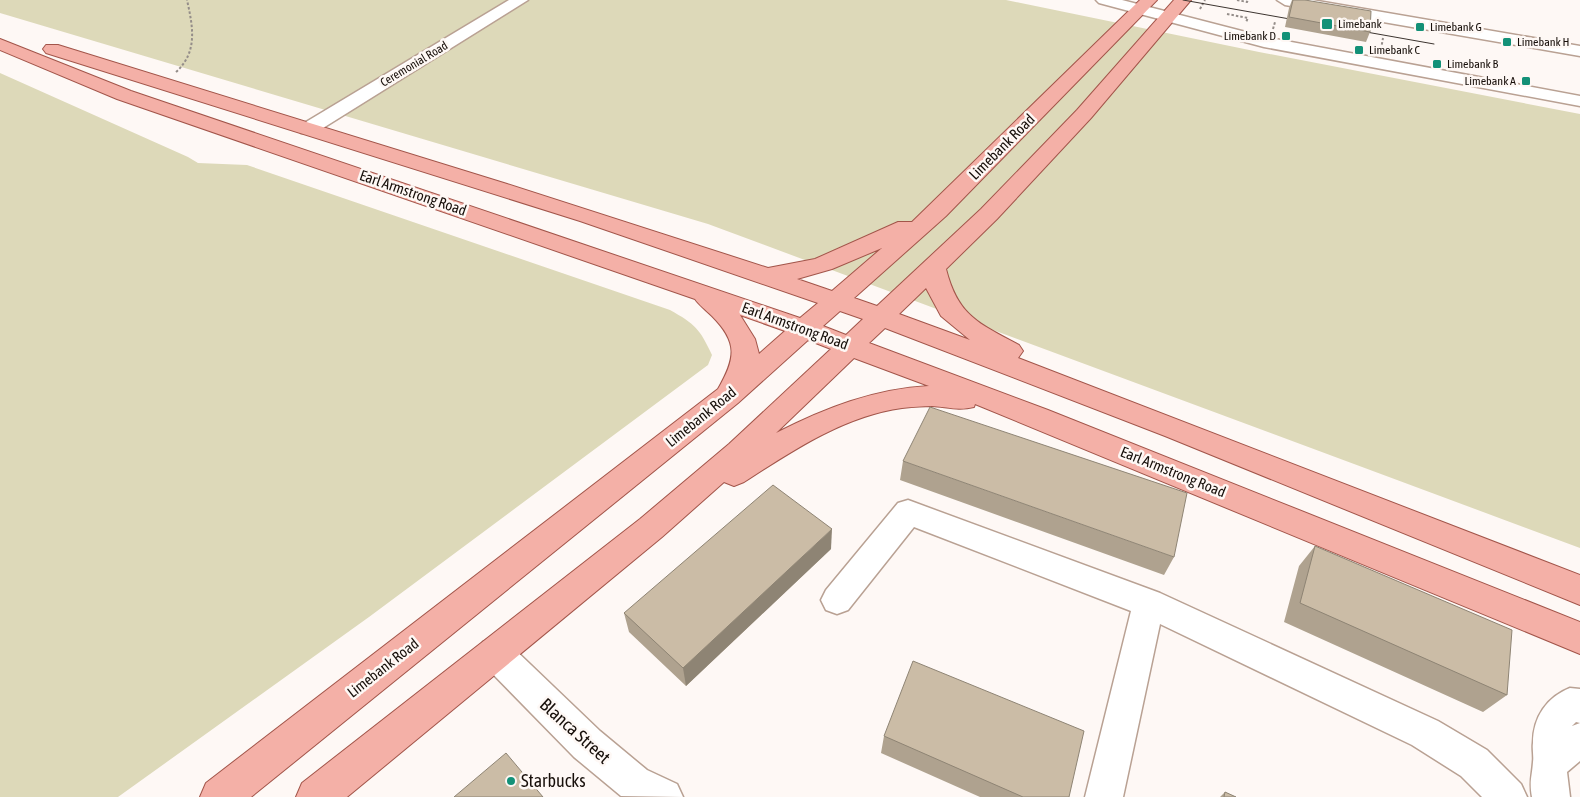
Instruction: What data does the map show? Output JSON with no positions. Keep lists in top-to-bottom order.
{
  "streets": {
    "main road": ["Limebank Road", "Earl Armstrong Road"],
    "lane": ["Ceremonial Road", "Blanca Street"]
  },
  "crossings": [
    ["Ceremonial Road", "Earl Armstrong Road"],
    ["Limebank Road", "Earl Armstrong Road"]
  ],
  "places": {
    "transit": [
      "Limebank",
      "Limebank G",
      "Limebank D",
      "Limebank H",
      "Limebank C",
      "Limebank B",
      "Limebank A"
    ],
    "other": ["Starbucks"]
  }
}
